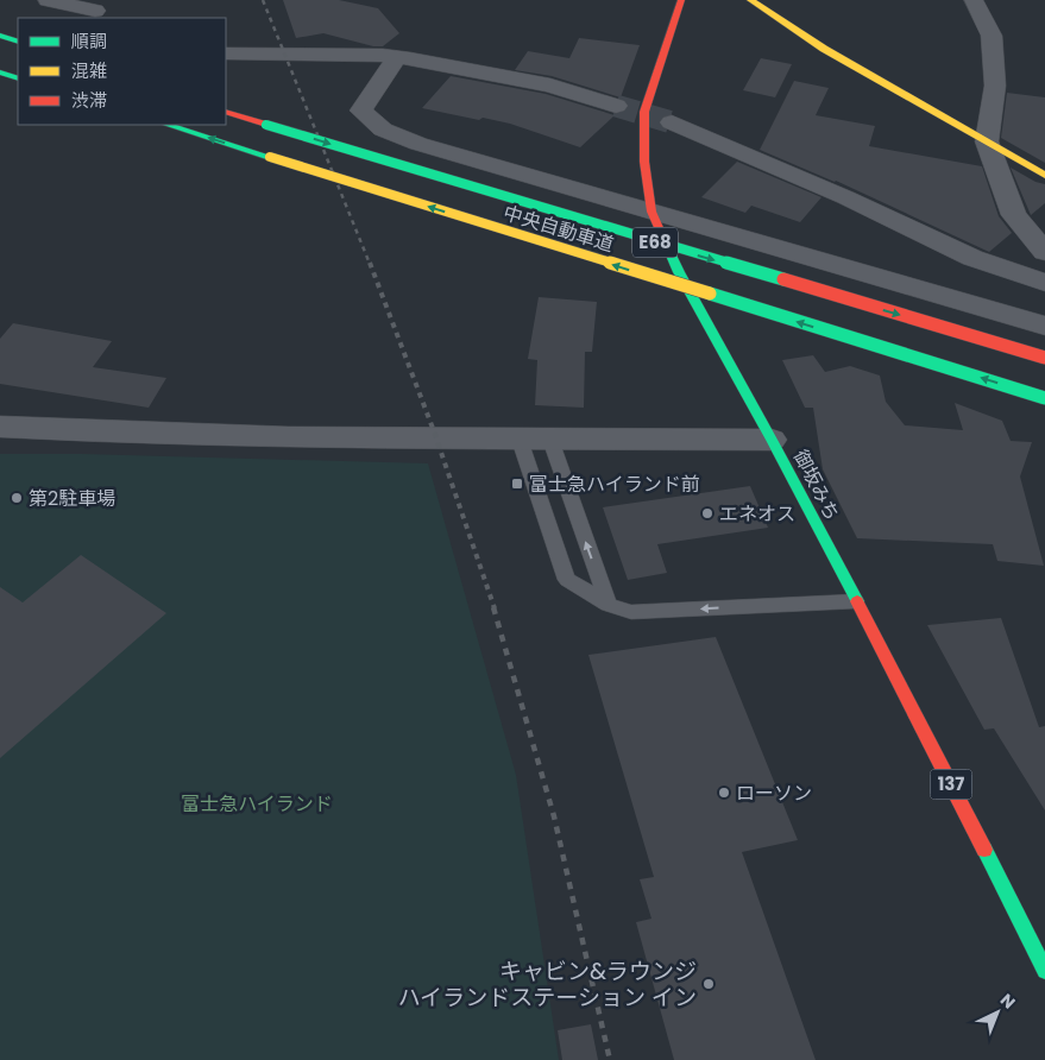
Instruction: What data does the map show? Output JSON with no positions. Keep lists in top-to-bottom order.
{
  "streets": {
    "main road": [
      "中央自動車道",
      "E68",
      "御坂みち",
      "137"
    ]
  },
  "parks": ["富士急ハイランド"],
  "places": {
    "transit": ["富士急ハイランド前"],
    "other": [
      "第2駐車場",
      "エネオス",
      "ローソン",
      "キャビン&ラウンジ ハイランドステーション イン"
    ]
  },
  "legend": ["順調", "混雑", "渋滞"],
  "north": "top right"
}
